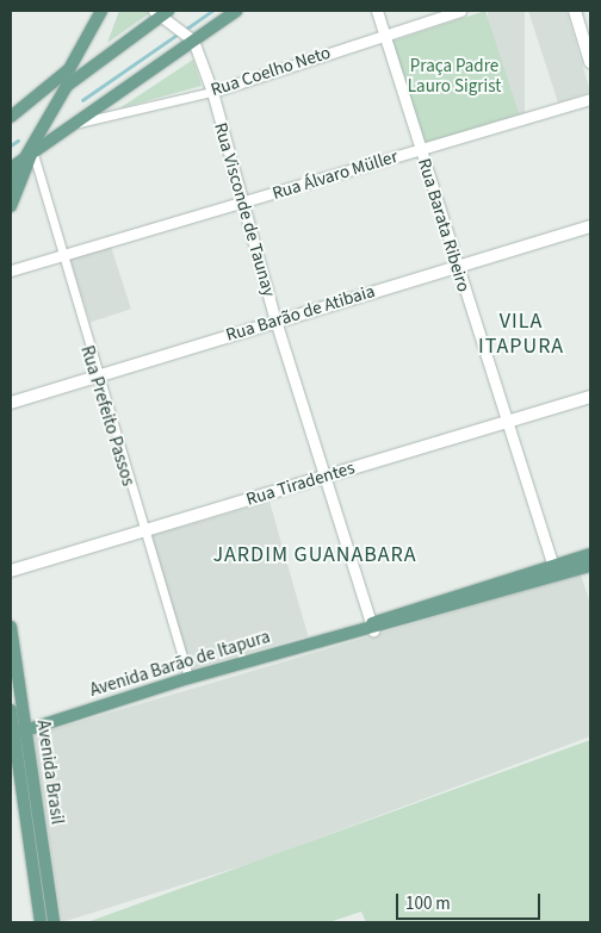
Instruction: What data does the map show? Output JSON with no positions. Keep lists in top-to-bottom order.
{
  "streets": {
    "main road": [
      "Rua Barão de Atibaia",
      "Rua Tiradentes",
      "Avenida Barão de Itapura",
      "Avenida Brasil"
    ],
    "street": [
      "Rua Coelho Neto",
      "Rua Álvaro Müller",
      "Rua Visconde de Taunay",
      "Rua Barata Ribeiro",
      "Rua Prefeito Passos"
    ]
  },
  "crossings": [
    ["Rua Coelho Neto", "Rua Visconde de Taunay"],
    ["Rua Coelho Neto", "Rua Barata Ribeiro"],
    ["Rua Álvaro Müller", "Rua Visconde de Taunay"],
    ["Rua Álvaro Müller", "Rua Barata Ribeiro"],
    ["Rua Álvaro Müller", "Rua Prefeito Passos"],
    ["Rua Visconde de Taunay", "Rua Barão de Atibaia"],
    ["Rua Visconde de Taunay", "Rua Tiradentes"],
    ["Rua Visconde de Taunay", "Avenida Barão de Itapura"],
    ["Rua Barata Ribeiro", "Rua Barão de Atibaia"],
    ["Rua Barata Ribeiro", "Rua Tiradentes"],
    ["Rua Barata Ribeiro", "Avenida Barão de Itapura"],
    ["Rua Barão de Atibaia", "Rua Prefeito Passos"],
    ["Rua Prefeito Passos", "Rua Tiradentes"],
    ["Rua Prefeito Passos", "Avenida Barão de Itapura"],
    ["Avenida Barão de Itapura", "Avenida Brasil"]
  ],
  "districts": ["VILA ITAPURA", "JARDIM GUANABARA"],
  "parks": ["Praça Padre Lauro Sigrist"],
  "scale_bar": "100 m"
}
